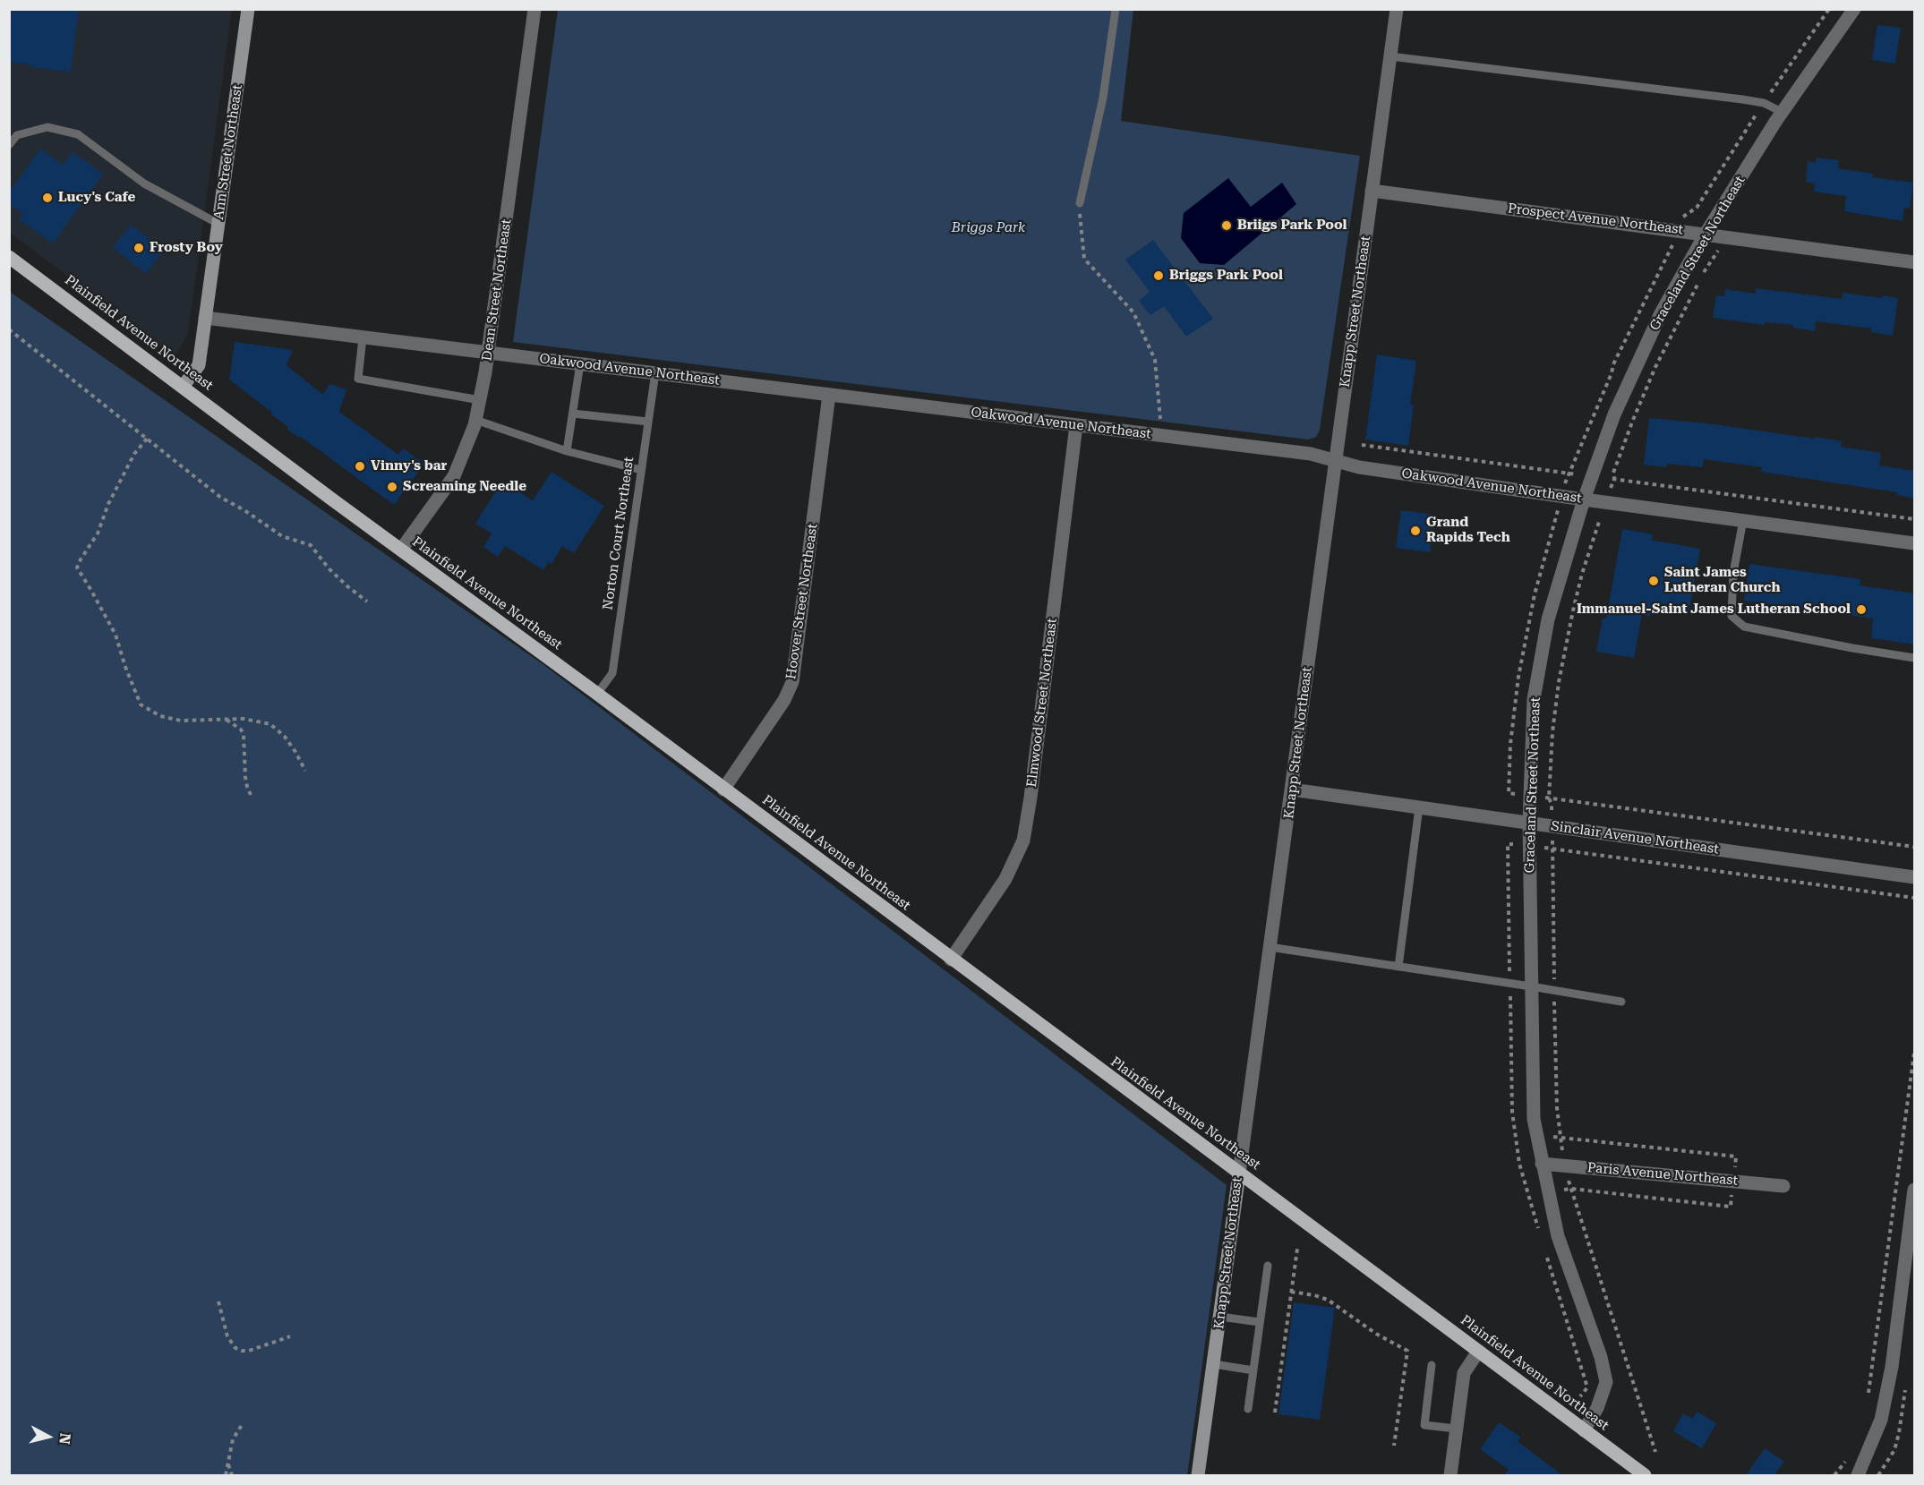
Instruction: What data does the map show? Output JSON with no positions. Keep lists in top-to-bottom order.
{
  "streets": {
    "main road": ["Ann Street Northeast", "Knapp Street Northeast", "Plainfield Avenue Northeast"],
    "street": [
      "Prospect Avenue Northeast",
      "Graceland Street Northeast",
      "Dean Street Northeast",
      "Oakwood Avenue Northeast",
      "Hoover Street Northeast",
      "Elmwood Street Northeast",
      "Sinclair Avenue Northeast",
      "Paris Avenue Northeast"
    ],
    "lane": ["Norton Court Northeast"]
  },
  "crossings": [
    ["Ann Street Northeast", "Plainfield Avenue Northeast"],
    ["Ann Street Northeast", "Oakwood Avenue Northeast"],
    ["Prospect Avenue Northeast", "Graceland Street Northeast"],
    ["Prospect Avenue Northeast", "Knapp Street Northeast"],
    ["Graceland Street Northeast", "Plainfield Avenue Northeast"],
    ["Graceland Street Northeast", "Oakwood Avenue Northeast"],
    ["Graceland Street Northeast", "Sinclair Avenue Northeast"],
    ["Graceland Street Northeast", "Paris Avenue Northeast"],
    ["Dean Street Northeast", "Plainfield Avenue Northeast"],
    ["Dean Street Northeast", "Oakwood Avenue Northeast"],
    ["Knapp Street Northeast", "Plainfield Avenue Northeast"],
    ["Knapp Street Northeast", "Oakwood Avenue Northeast"],
    ["Knapp Street Northeast", "Sinclair Avenue Northeast"],
    ["Plainfield Avenue Northeast", "Norton Court Northeast"],
    ["Plainfield Avenue Northeast", "Hoover Street Northeast"],
    ["Plainfield Avenue Northeast", "Elmwood Street Northeast"],
    ["Oakwood Avenue Northeast", "Norton Court Northeast"],
    ["Oakwood Avenue Northeast", "Hoover Street Northeast"],
    ["Oakwood Avenue Northeast", "Elmwood Street Northeast"]
  ],
  "parks": ["Briggs Park"],
  "places": [
    "Lucy's Cafe",
    "Briigs Park Pool",
    "Frosty Boy",
    "Briggs Park Pool",
    "Vinny's bar",
    "Screaming Needle",
    "Grand Rapids Tech",
    "Saint James Lutheran Church",
    "Immanuel-Saint James Lutheran School"
  ],
  "north": "right"
}
